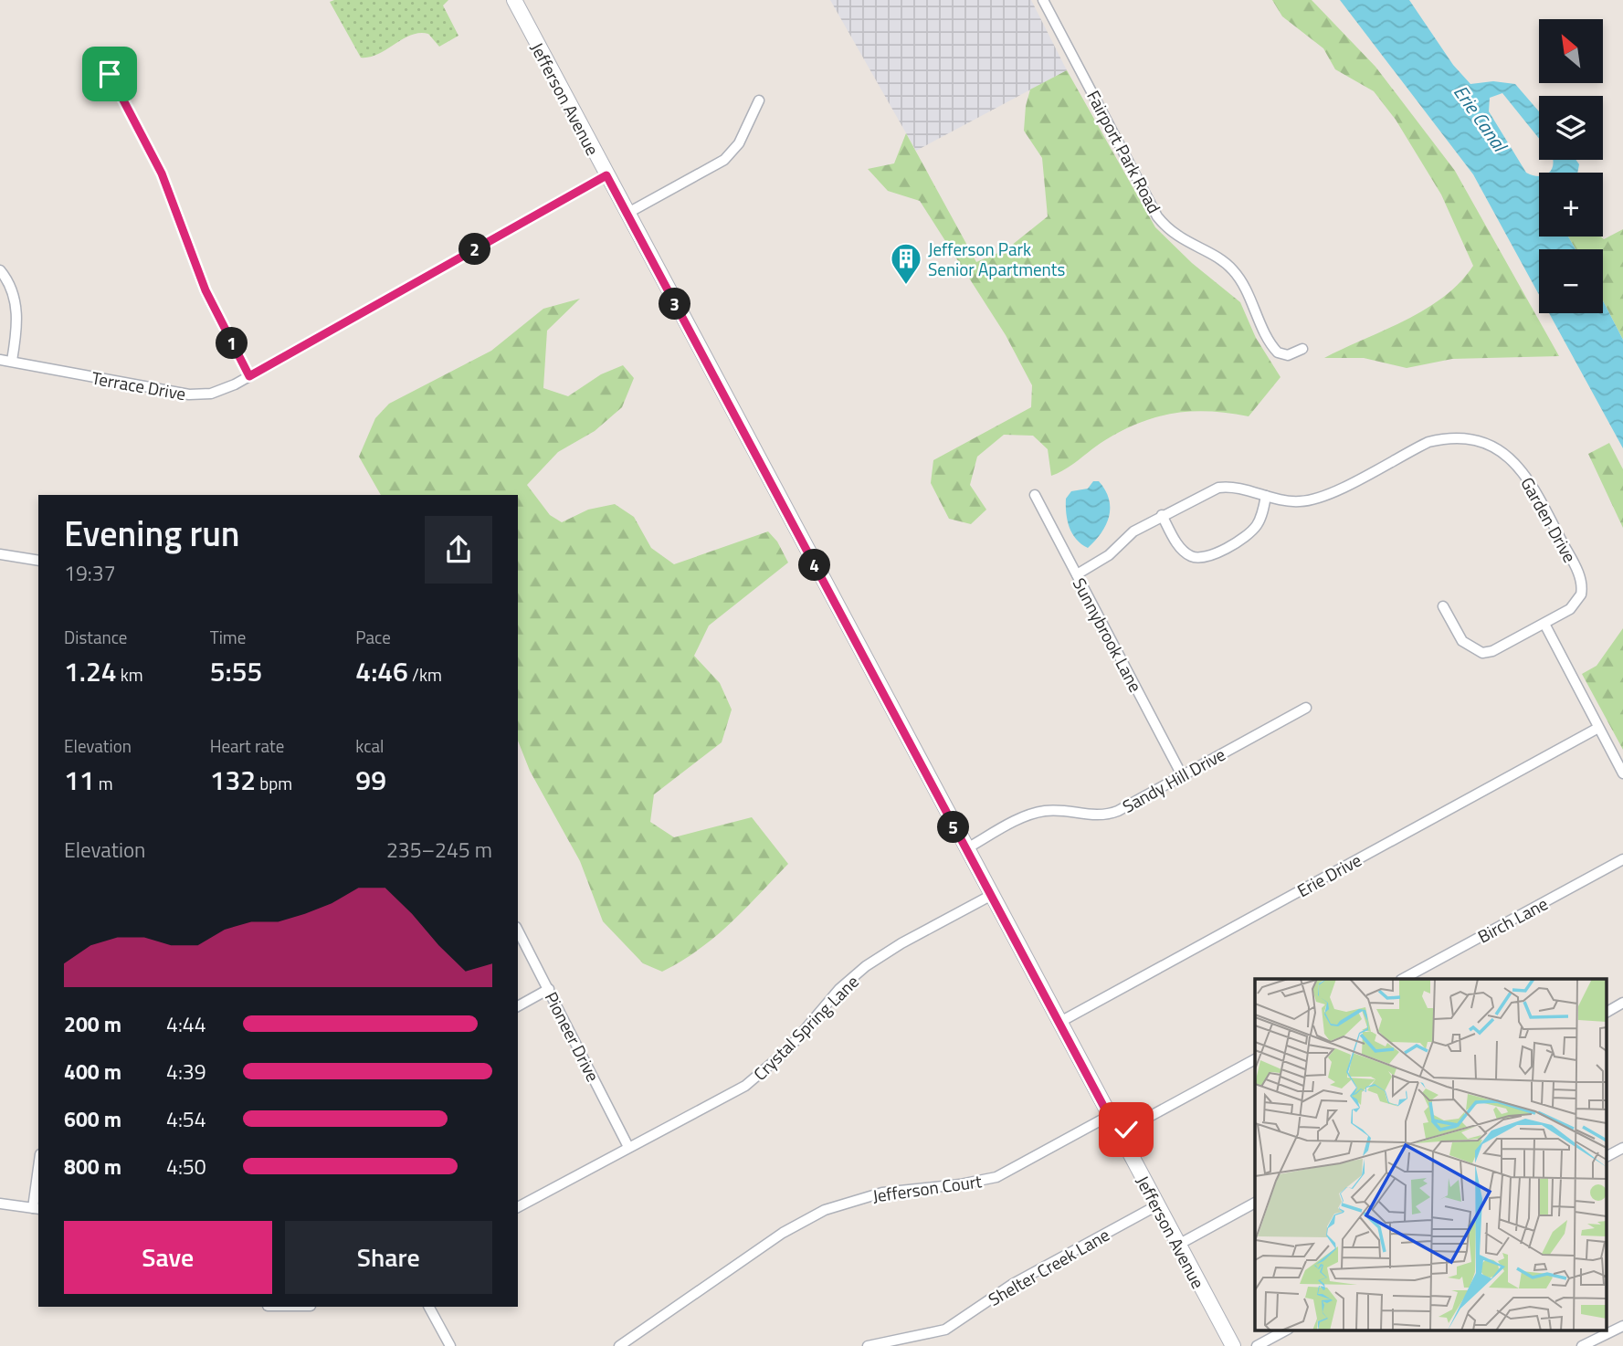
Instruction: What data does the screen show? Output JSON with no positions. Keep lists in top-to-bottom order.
{
  "streets": {
    "street": [
      "Jefferson Avenue",
      "Fairport Park Road",
      "Terrace Drive",
      "Garden Drive",
      "Sunnybrook Lane",
      "Sandy Hill Drive",
      "Erie Drive",
      "Birch Lane",
      "Crystal Spring Lane",
      "Pioneer Drive",
      "Jefferson Court",
      "Shelter Creek Lane"
    ]
  },
  "crossings": [
    ["Jefferson Avenue", "Terrace Drive"],
    ["Jefferson Avenue", "Sandy Hill Drive"],
    ["Jefferson Avenue", "Erie Drive"],
    ["Jefferson Avenue", "Crystal Spring Lane"],
    ["Jefferson Avenue", "Jefferson Court"],
    ["Jefferson Avenue", "Shelter Creek Lane"],
    ["Garden Drive", "Sunnybrook Lane"],
    ["Sunnybrook Lane", "Sandy Hill Drive"],
    ["Crystal Spring Lane", "Pioneer Drive"]
  ],
  "water": ["Erie Canal"],
  "places": {
    "building": ["Jefferson Park Senior Apartments"]
  },
  "north": "top left",
  "page": {
    "map_buttons": ["+", "−"],
    "pins": [
      "2",
      "3",
      "1",
      "4",
      "5"
    ],
    "heading": ["Evening run", "19:37"],
    "stats": [
      ["Distance", "1.24 km"],
      ["Time", "5:55"],
      ["Pace", "4:46 /km"],
      ["Elevation", "11 m"],
      ["Heart rate", "132 bpm"],
      ["kcal", "99"]
    ],
    "chart": ["Elevation", "235–245 m"],
    "list": [
      {
        "name": "200 m",
        "note": "4:44"
      },
      {
        "name": "400 m",
        "note": "4:39"
      },
      {
        "name": "600 m",
        "note": "4:54"
      },
      {
        "name": "800 m",
        "note": "4:50"
      }
    ],
    "buttons": ["Save", "Share"]
  }
}
